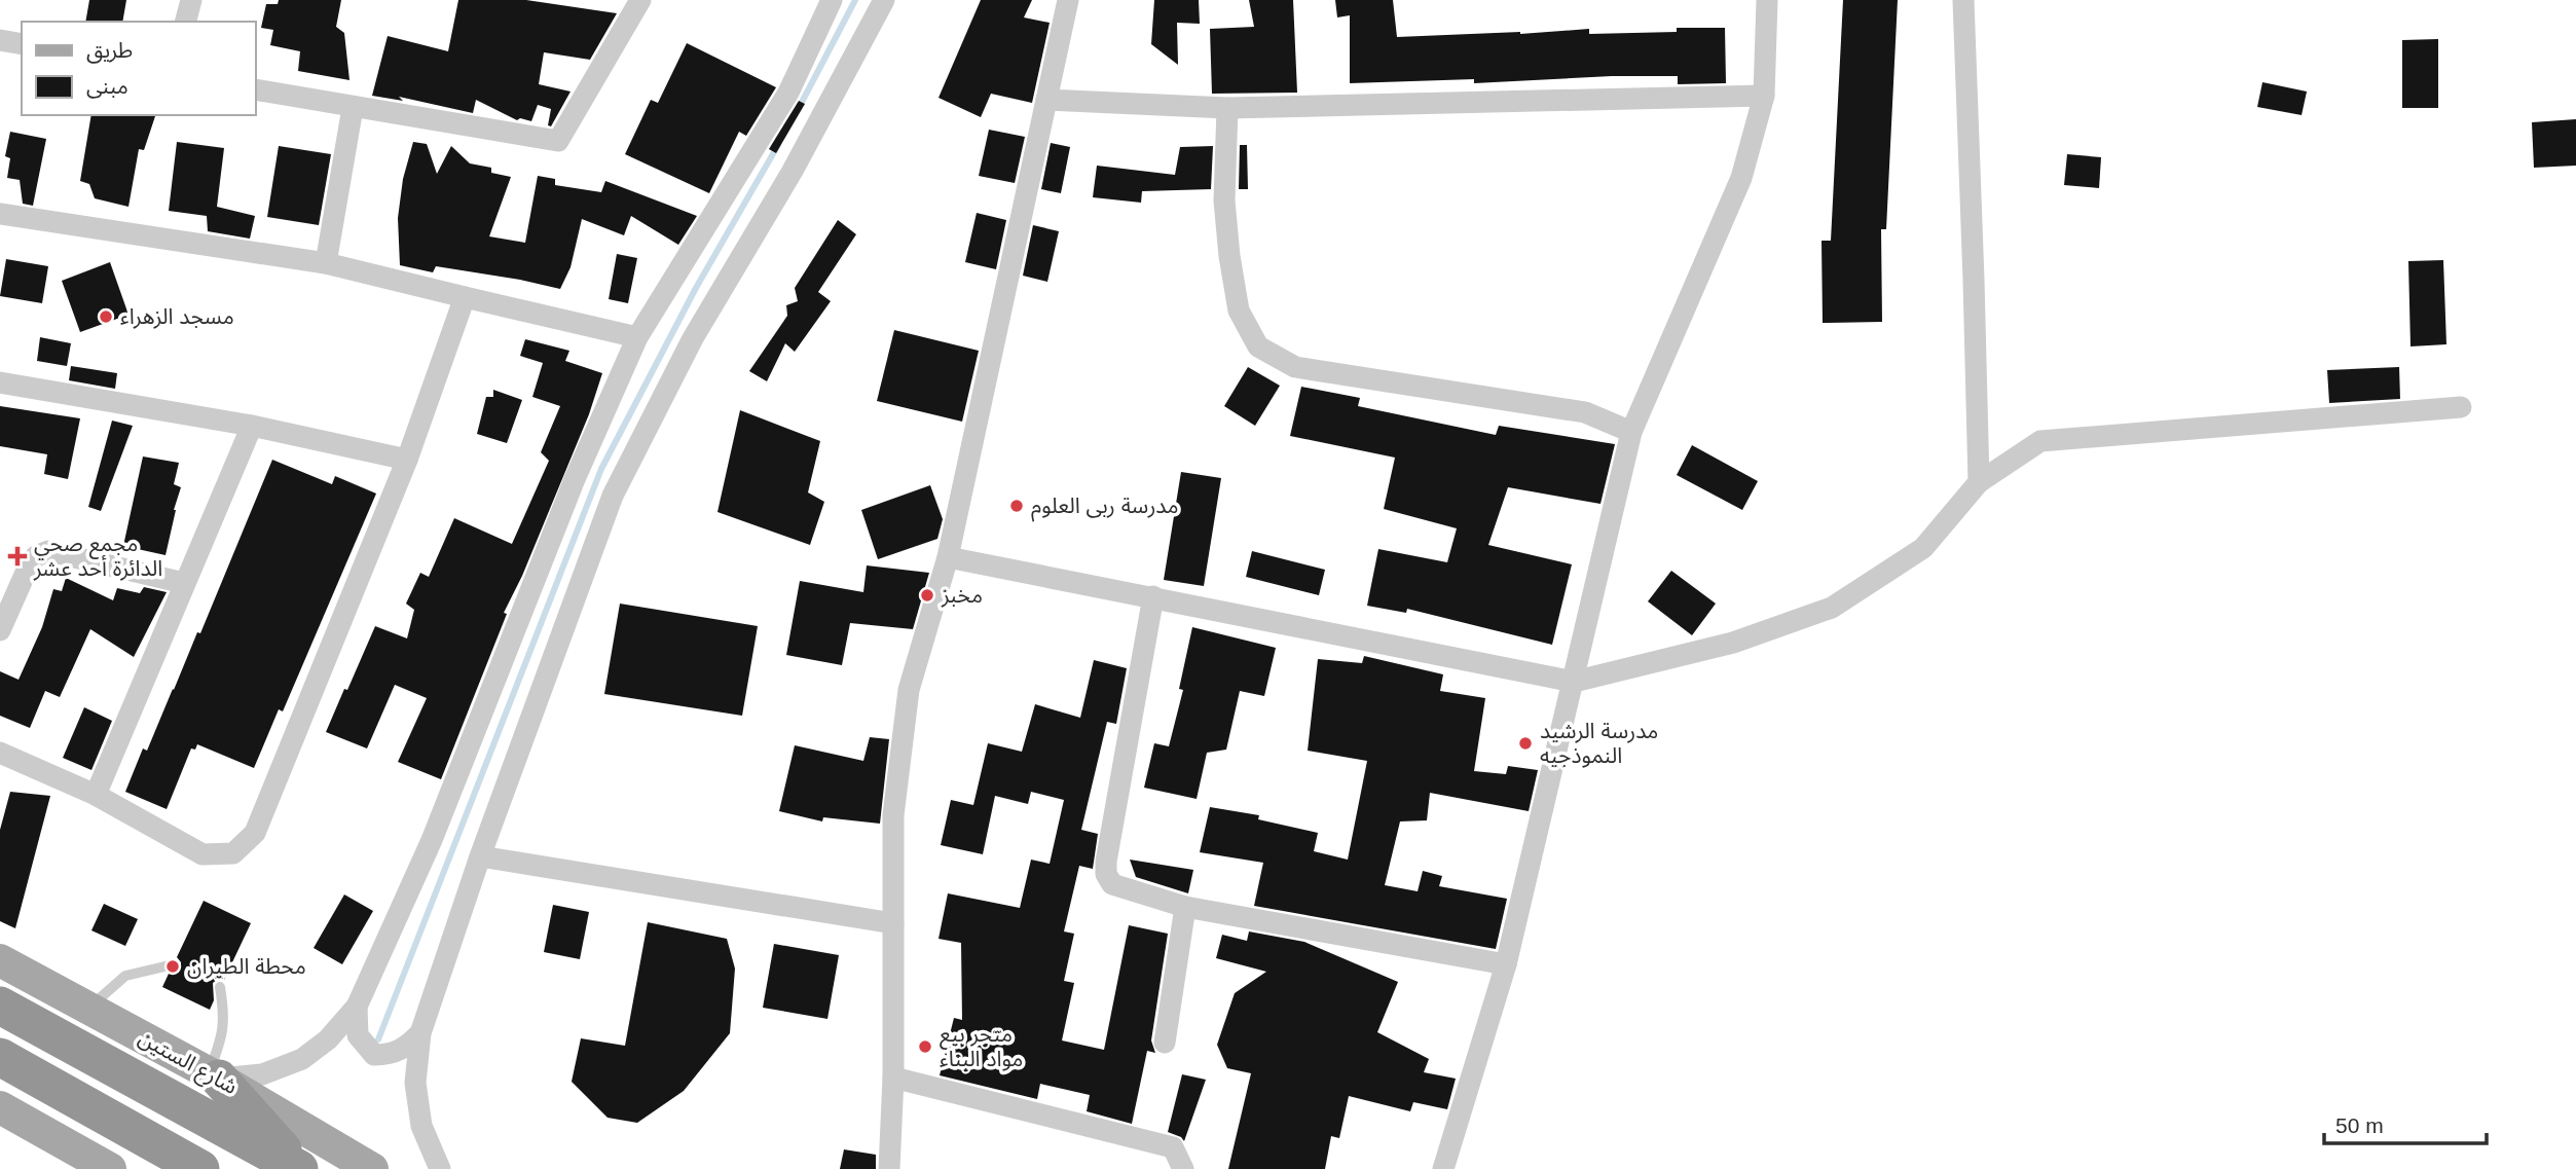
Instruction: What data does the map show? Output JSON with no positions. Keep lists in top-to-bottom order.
{
  "streets": {
    "highway": ["شارع الستين"]
  },
  "places": {
    "other": [
      "مسجد الزهراء",
      "مدرسة ربى العلوم",
      "مخبز",
      "مدرسة الرشيد النموذجيه",
      "محطة الطيران",
      "متجر بيع مواد البناء"
    ],
    "health": ["مجمع صحي الدائرة أحد عشر"]
  },
  "legend": ["طريق", "مبنى"],
  "scale_bar": "50 m"
}
